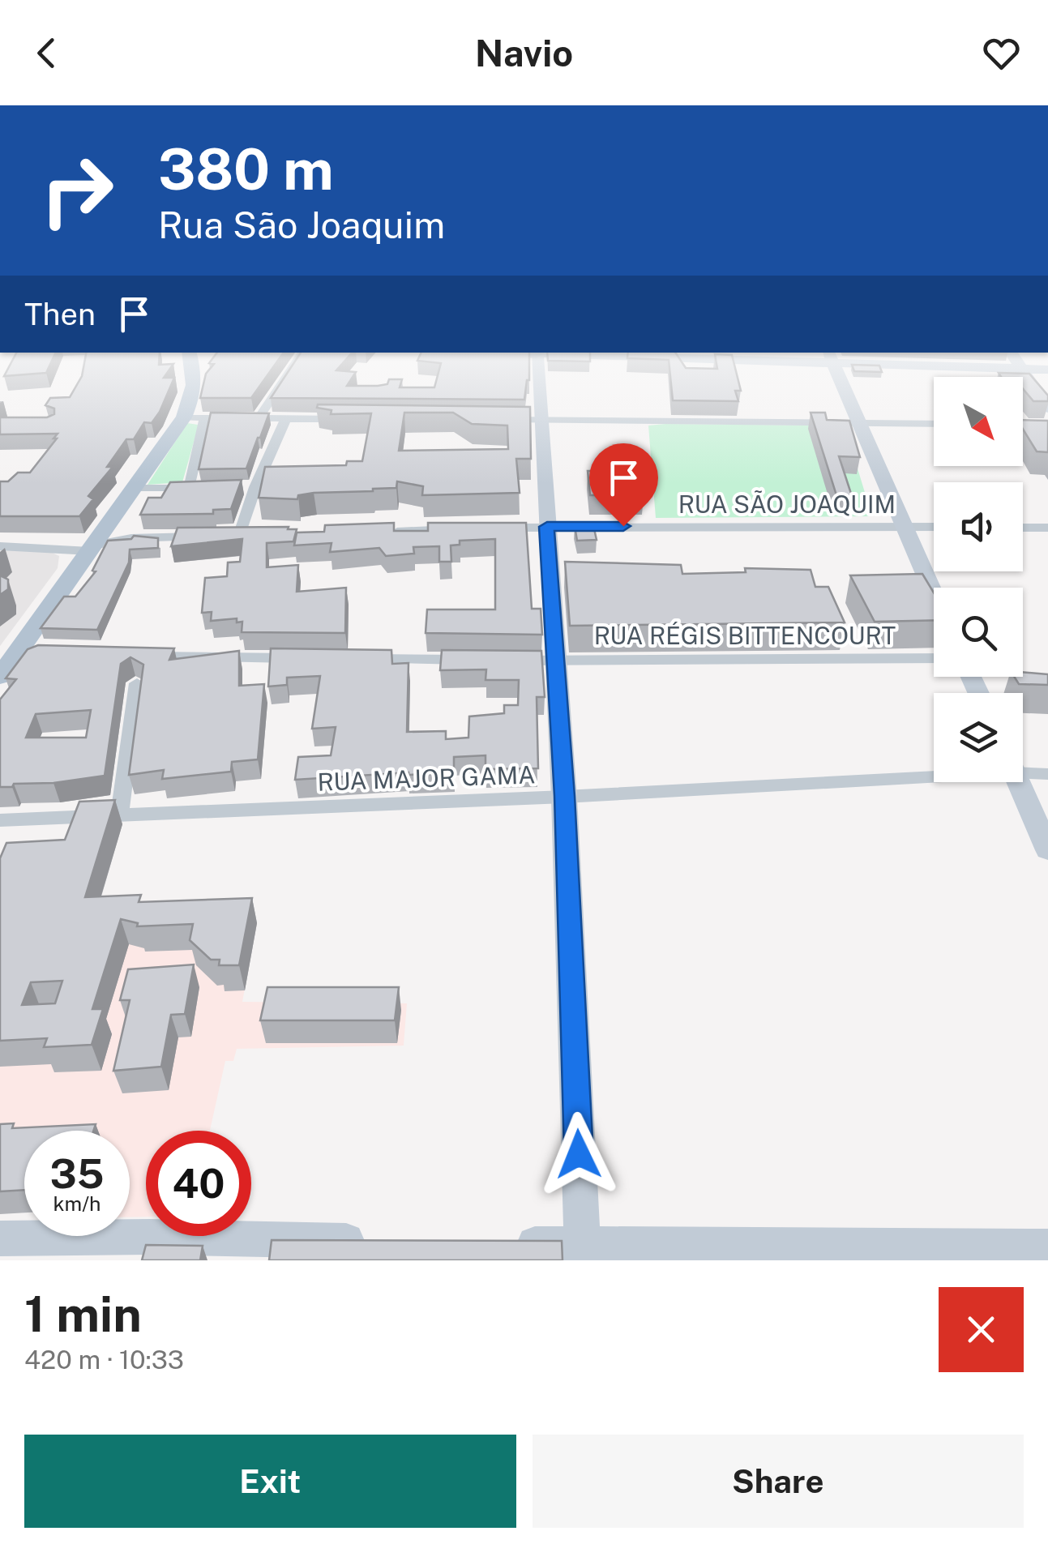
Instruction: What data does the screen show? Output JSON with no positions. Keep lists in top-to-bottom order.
{
  "streets": {
    "street": ["RUA SÃO JOAQUIM", "RUA RÉGIS BITTENCOURT", "RUA MAJOR GAMA"]
  },
  "north": "bottom right",
  "page": {
    "header": "Navio",
    "turn": ["380 m", "Rua São Joaquim"],
    "then": "Then",
    "speed": "35 km/h",
    "limit": "40",
    "heading": ["1 min", "420 m · 10:33"],
    "buttons": ["Exit", "Share"]
  }
}
